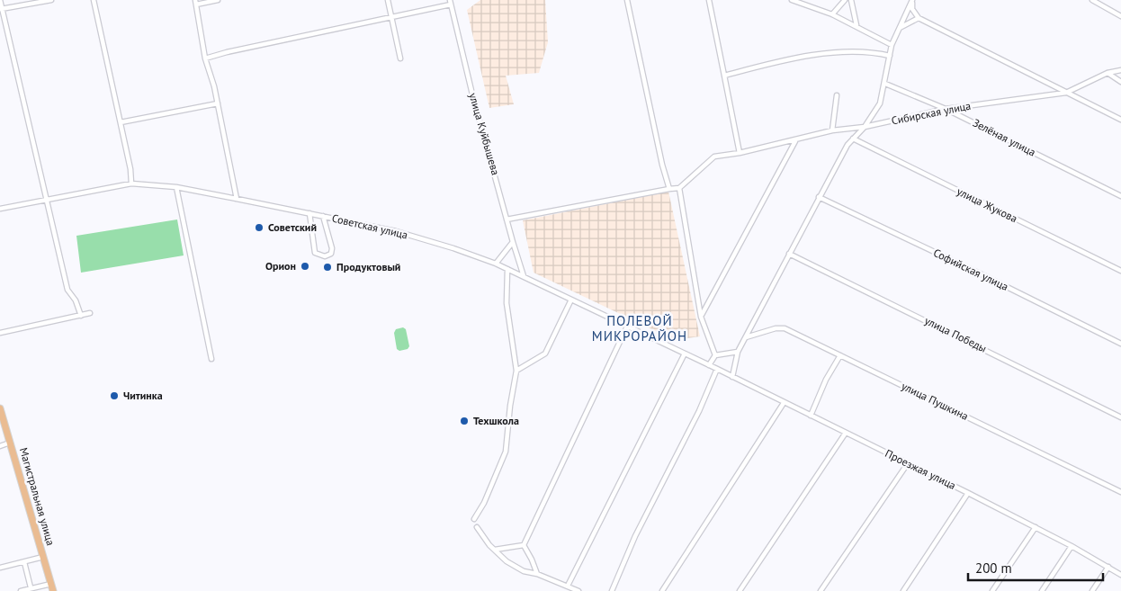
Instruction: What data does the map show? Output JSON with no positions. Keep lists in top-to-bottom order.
{
  "streets": {
    "main road": ["Магистральная улица"],
    "street": [
      "Сибирская улица",
      "улица Куйбышева",
      "Зелёная улица",
      "улица Жукова",
      "Советская улица",
      "Софийская улица",
      "улица Победы",
      "улица Пушкина",
      "Проезжая улица"
    ]
  },
  "crossings": [
    ["Сибирская улица", "Зелёная улица"],
    ["улица Куйбышева", "Советская улица"],
    ["Советская улица", "Проезжая улица"]
  ],
  "districts": ["ПОЛЕВОЙ МИКРОРАЙОН"],
  "places": [
    "Советский",
    "Орион",
    "Продуктовый",
    "Читинка",
    "Техшкола"
  ],
  "scale_bar": "200 m"
}
